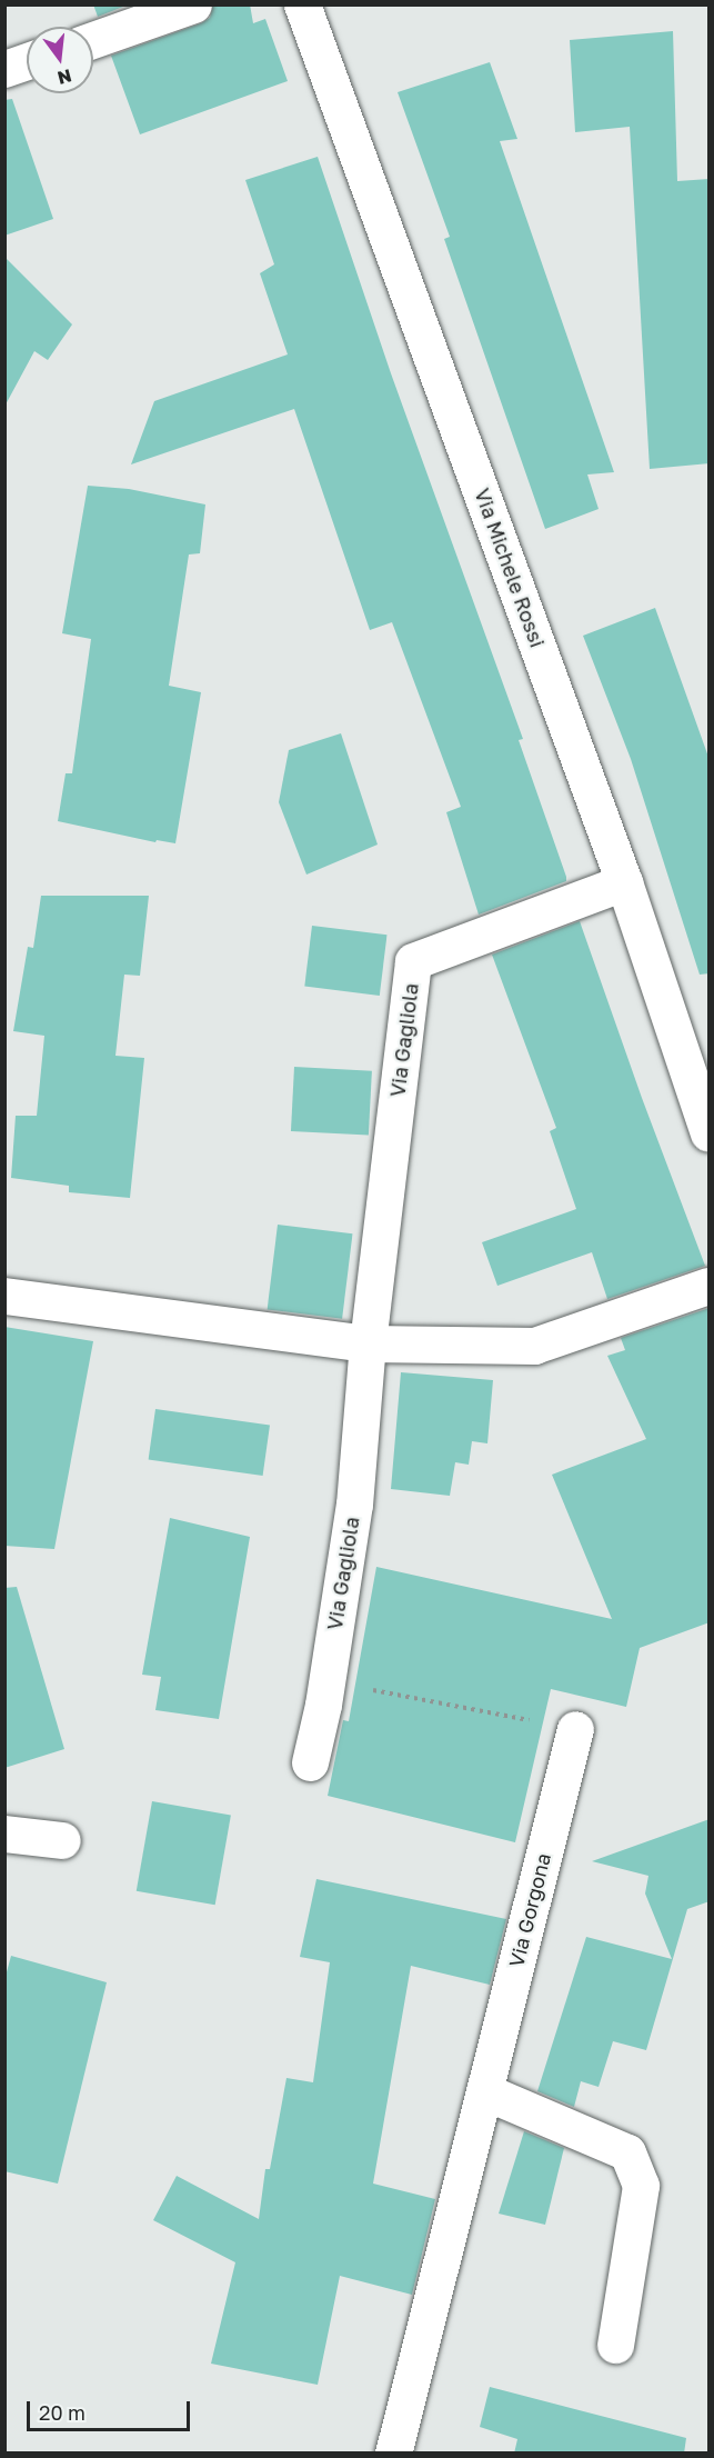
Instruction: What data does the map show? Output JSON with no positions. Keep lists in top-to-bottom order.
{
  "streets": {
    "street": ["Via Michele Rossi", "Via Gagliola", "Via Gorgona"]
  },
  "crossings": [
    ["Via Michele Rossi", "Via Gagliola"]
  ],
  "scale_bar": "20 m",
  "north": "bottom"
}
